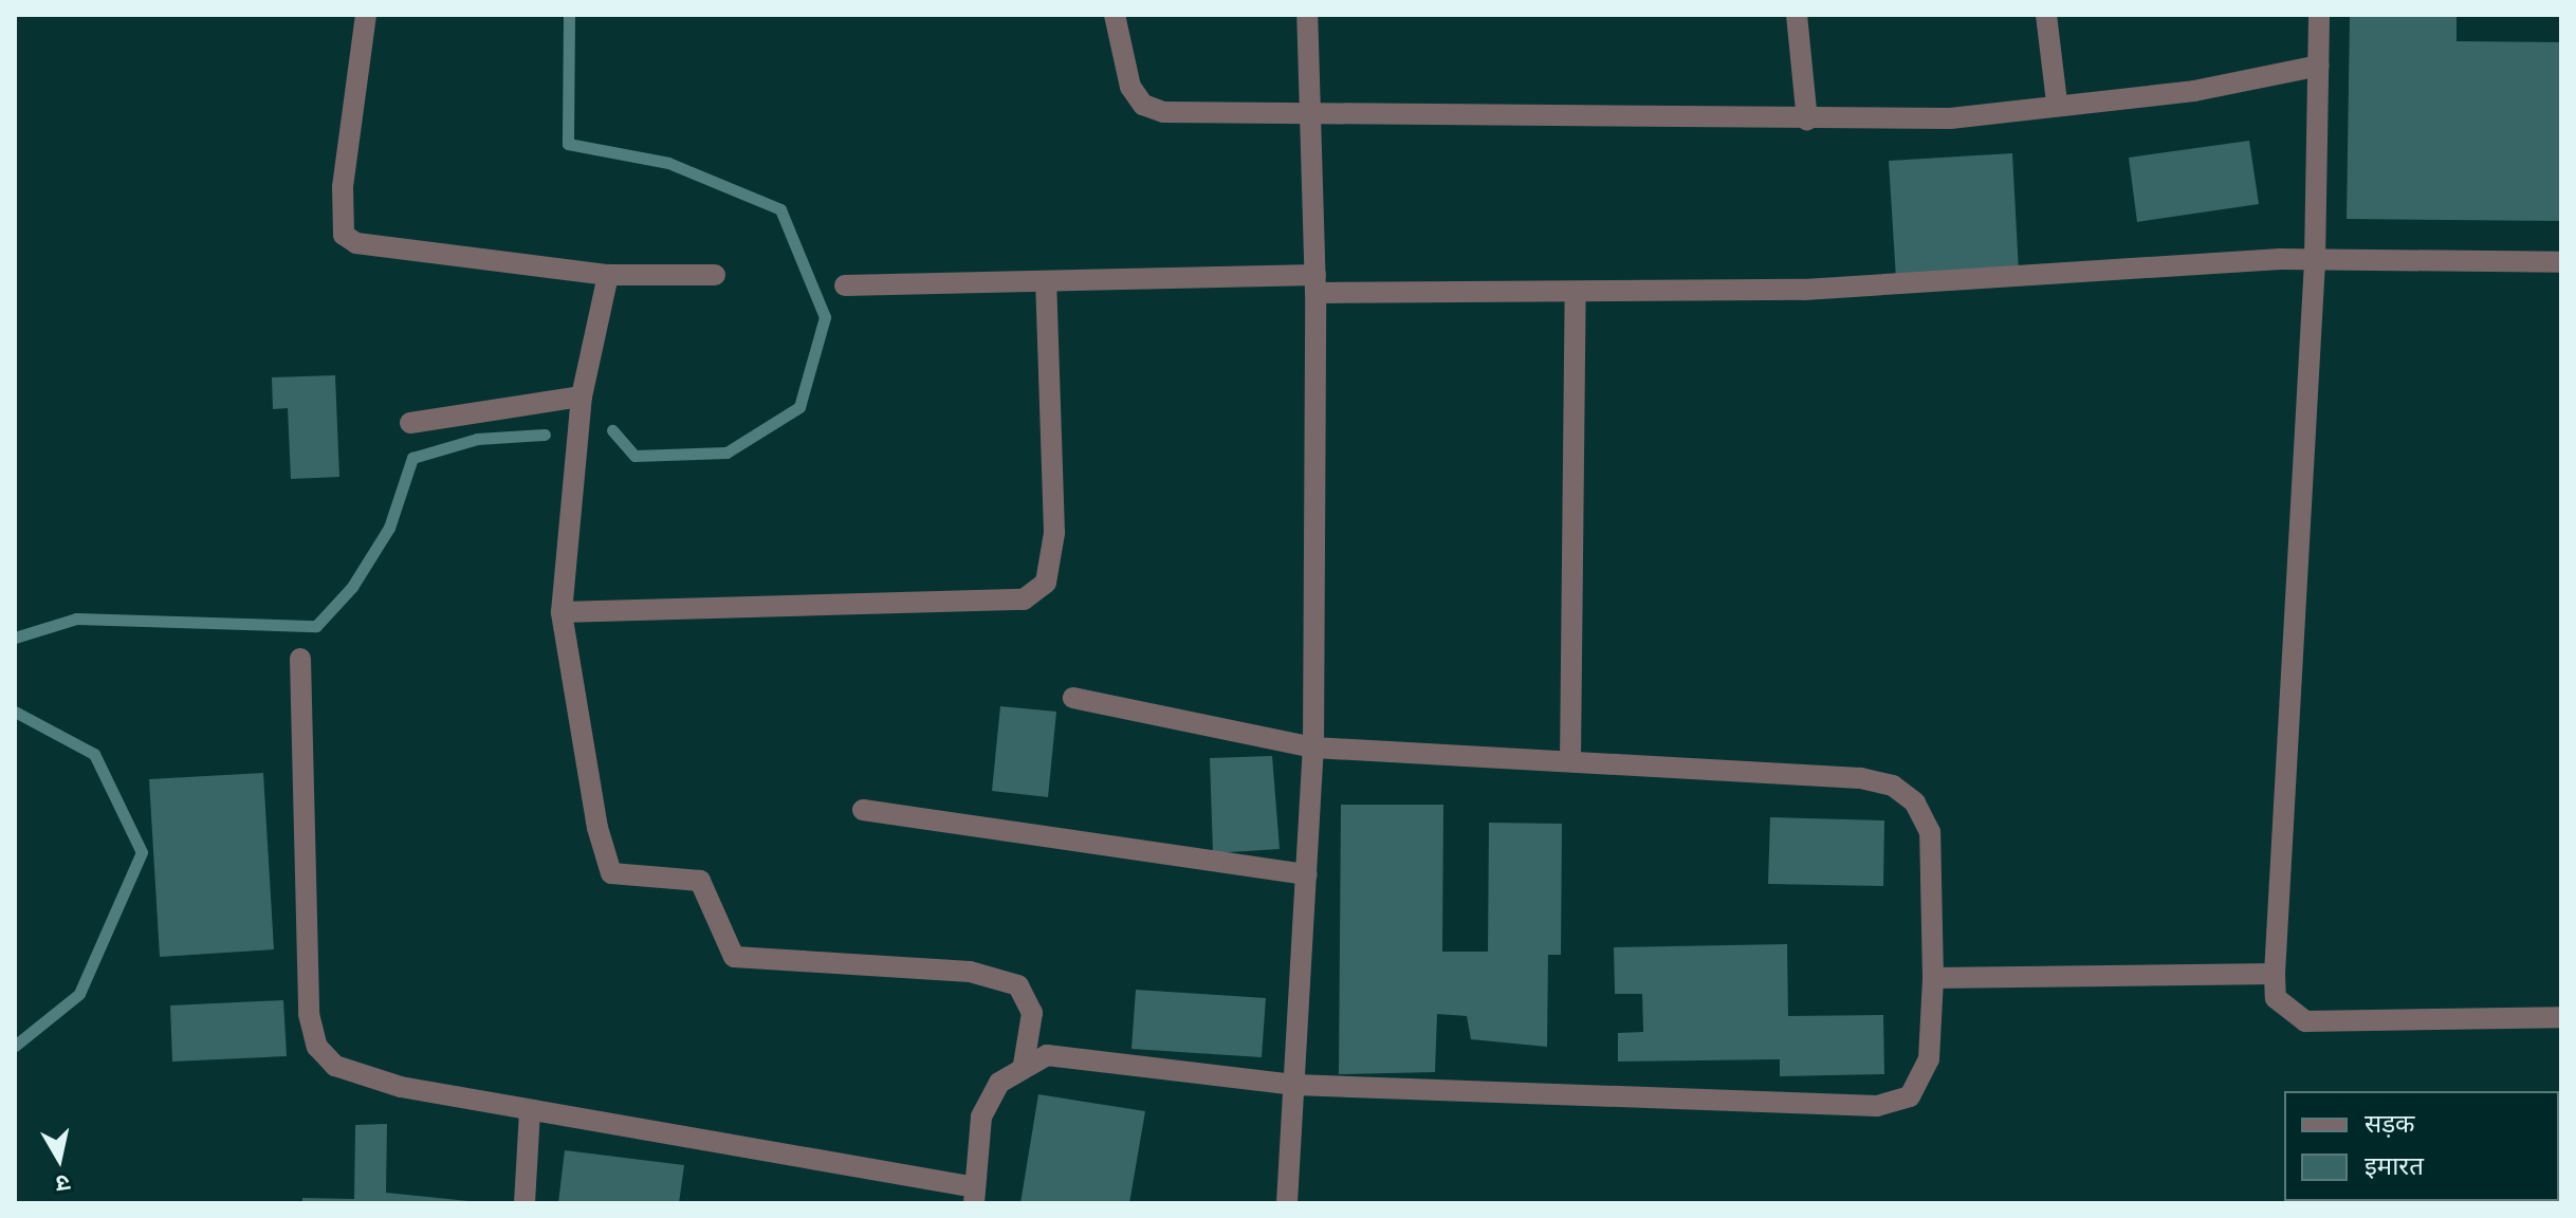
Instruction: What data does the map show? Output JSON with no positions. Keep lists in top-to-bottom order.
{
  "legend": ["सड़क", "इमारत"],
  "north": "bottom"
}
